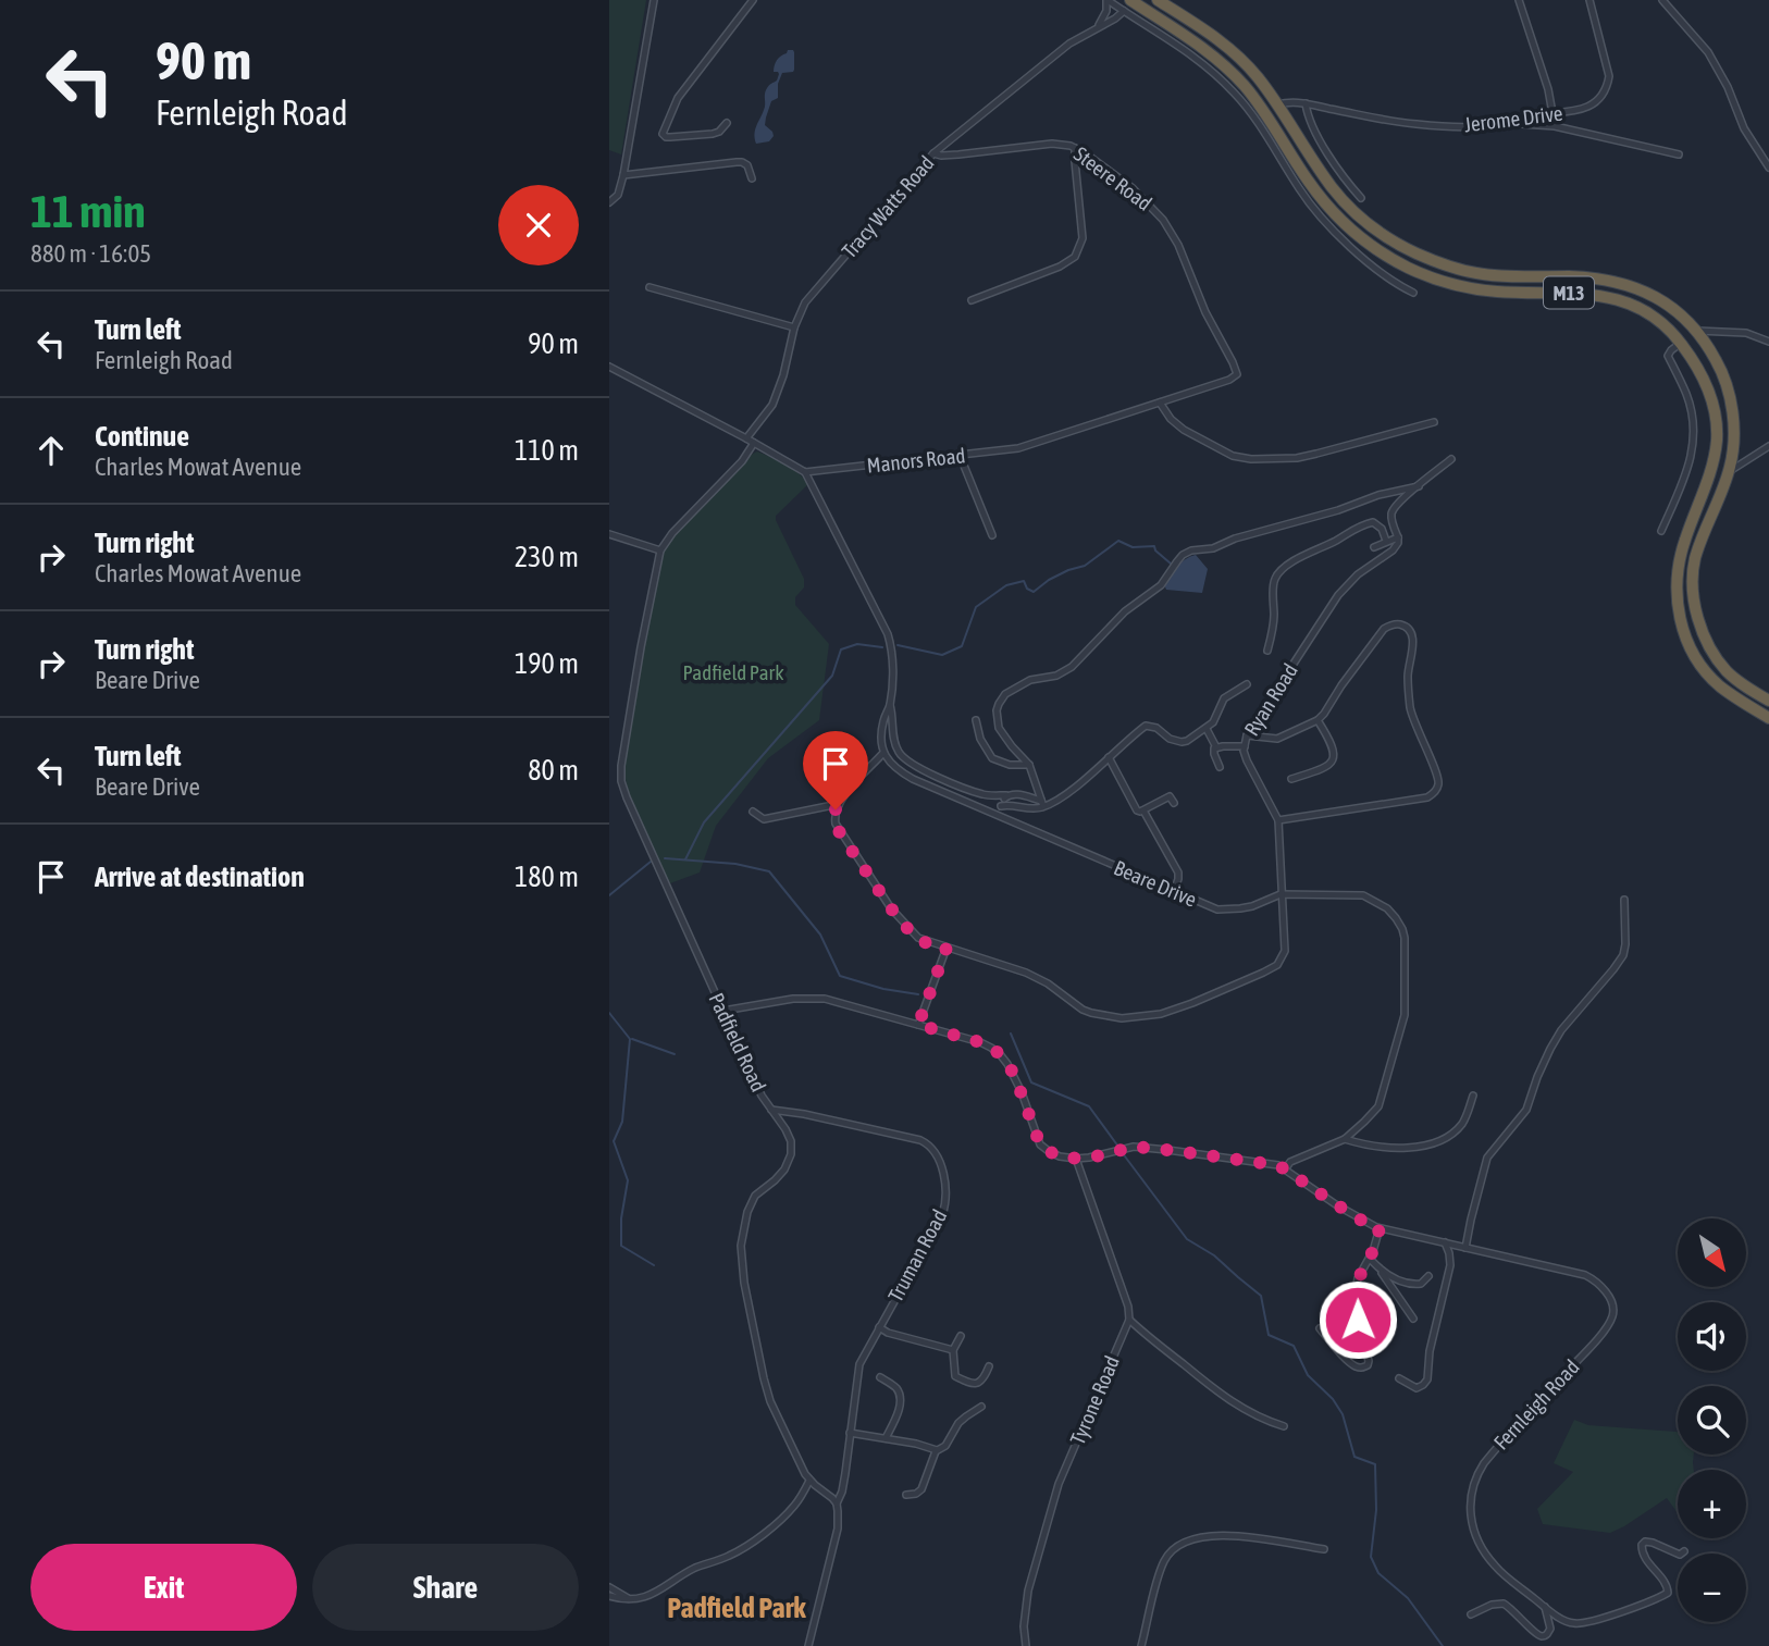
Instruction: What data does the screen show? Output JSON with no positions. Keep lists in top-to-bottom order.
{
  "streets": {
    "highway": ["M13"],
    "street": [
      "Jerome Drive",
      "Steere Road",
      "Tracy Watts Road",
      "Manors Road",
      "Ryan Road",
      "Beare Drive",
      "Padfield Road",
      "Truman Road",
      "Tyrone Road",
      "Fernleigh Road"
    ]
  },
  "crossings": [
    ["Jerome Drive", "M13"],
    ["Steere Road", "Tracy Watts Road"],
    ["Steere Road", "Manors Road"],
    ["Ryan Road", "Beare Drive"],
    ["Padfield Road", "Truman Road"]
  ],
  "districts": ["Padfield Park"],
  "parks": ["Padfield Park"],
  "north": "bottom right",
  "page": {
    "turn": ["90 m", "Fernleigh Road"],
    "heading": ["11 min", "880 m · 16:05"],
    "list": [
      {
        "name": "Turn left",
        "note": "Fernleigh Road",
        "value": "90 m"
      },
      {
        "name": "Continue",
        "note": "Charles Mowat Avenue",
        "value": "110 m"
      },
      {
        "name": "Turn right",
        "note": "Charles Mowat Avenue",
        "value": "230 m"
      },
      {
        "name": "Turn right",
        "note": "Beare Drive",
        "value": "190 m"
      },
      {
        "name": "Turn left",
        "note": "Beare Drive",
        "value": "80 m"
      },
      {
        "name": "Arrive at destination",
        "value": "180 m"
      }
    ],
    "map_buttons": ["+", "−"],
    "buttons": ["Exit", "Share"]
  }
}
